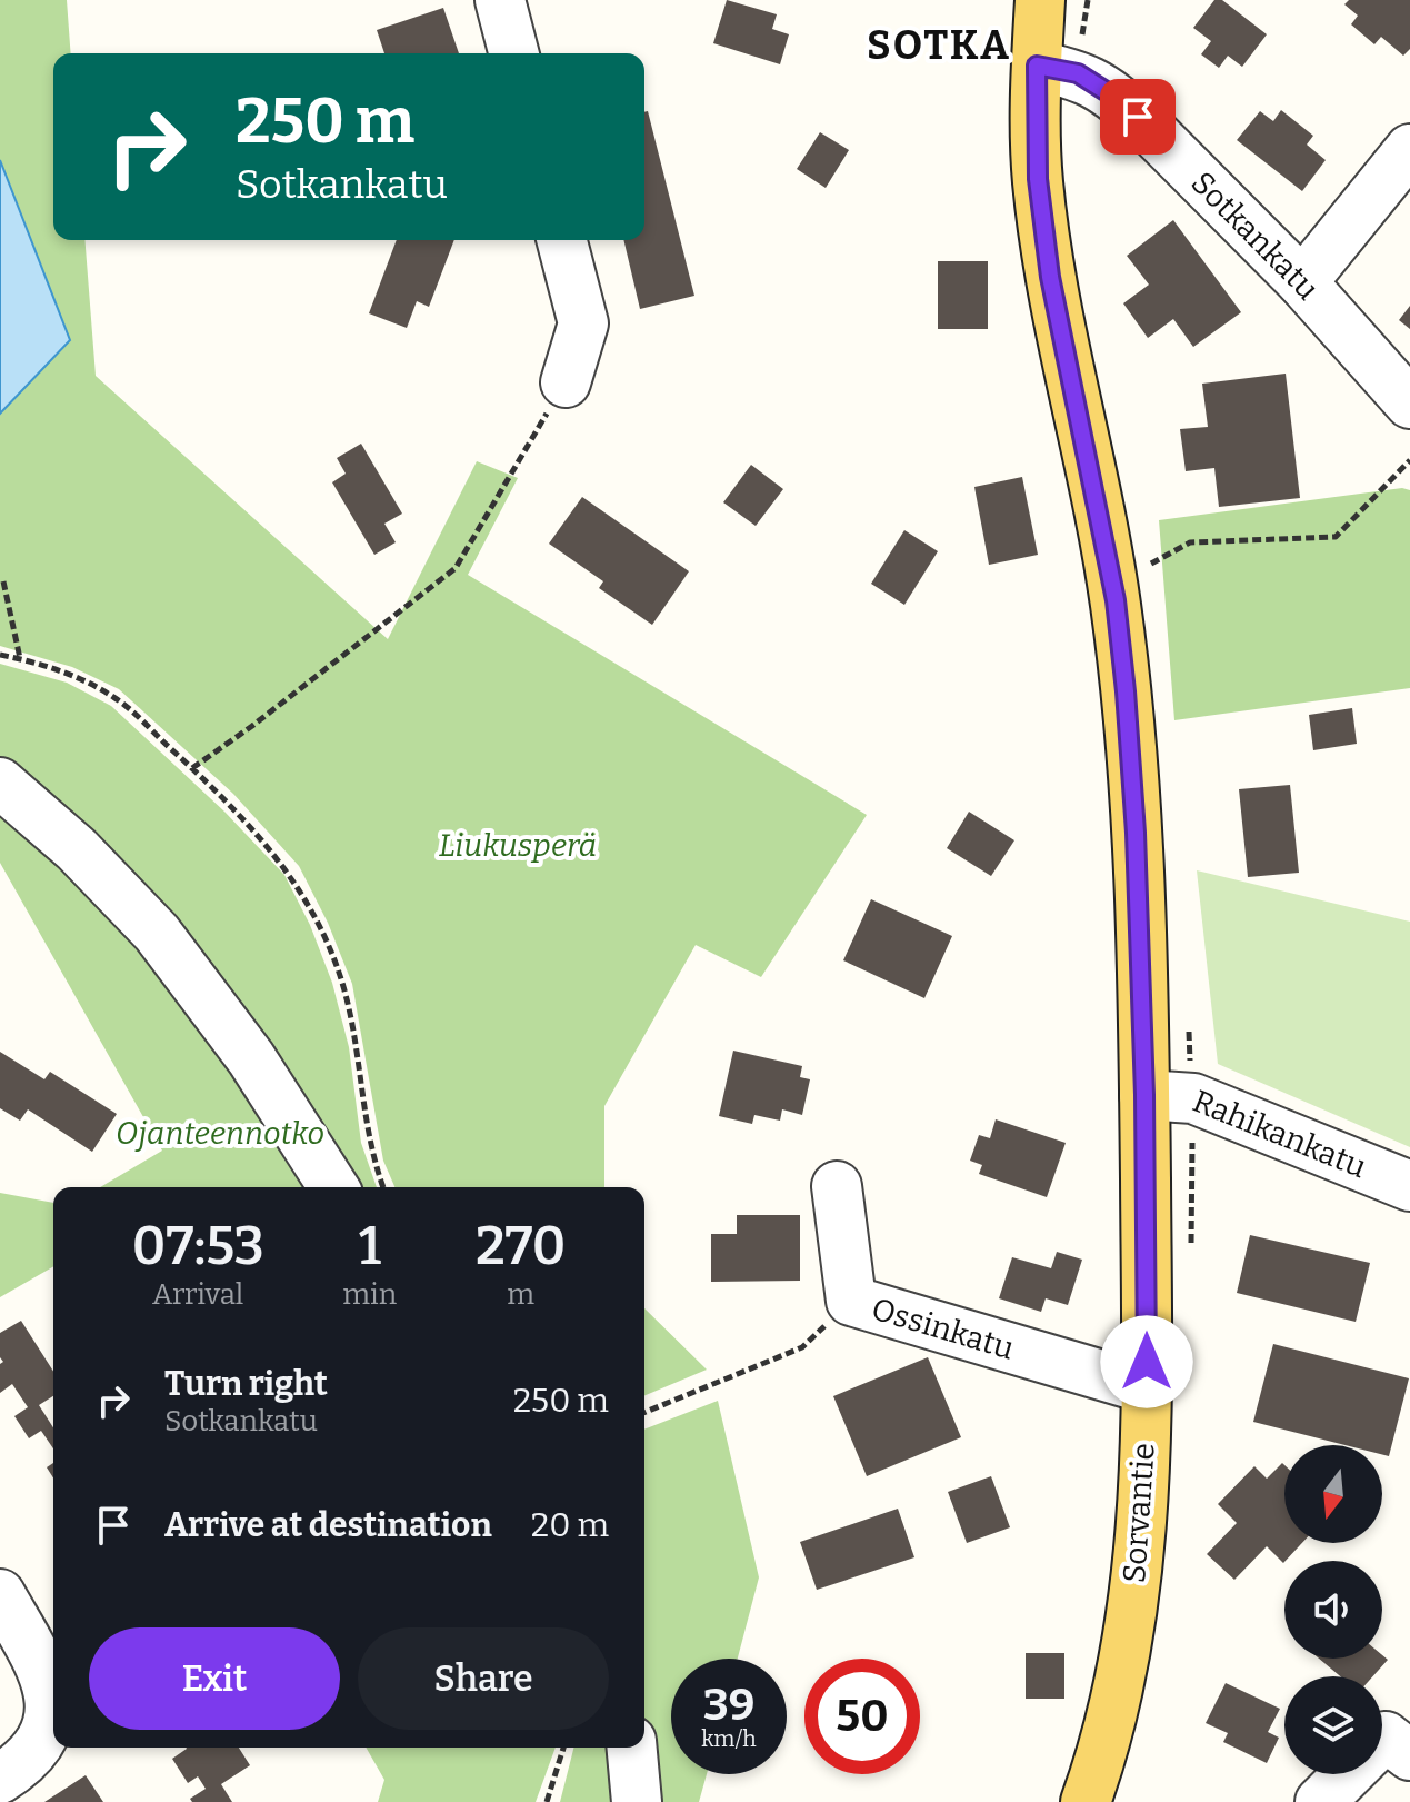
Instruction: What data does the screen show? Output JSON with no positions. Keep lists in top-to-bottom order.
{
  "streets": {
    "main road": ["Sorvantie"],
    "street": ["Sotkankatu", "Rahikankatu", "Ossinkatu"]
  },
  "crossings": [
    ["Sotkankatu", "Sorvantie"],
    ["Rahikankatu", "Sorvantie"],
    ["Ossinkatu", "Sorvantie"]
  ],
  "districts": ["SOTKA"],
  "parks": ["Liukusperä", "Ojanteennotko"],
  "north": "bottom",
  "page": {
    "turn": ["250 m", "Sotkankatu"],
    "eta": [
      "07:53",
      "Arrival",
      "1",
      "min",
      "270",
      "m"
    ],
    "list": [
      {
        "name": "Turn right",
        "note": "Sotkankatu",
        "value": "250 m"
      },
      {
        "name": "Arrive at destination",
        "value": "20 m"
      }
    ],
    "buttons": ["Exit", "Share"],
    "speed": "39 km/h",
    "limit": "50"
  }
}
